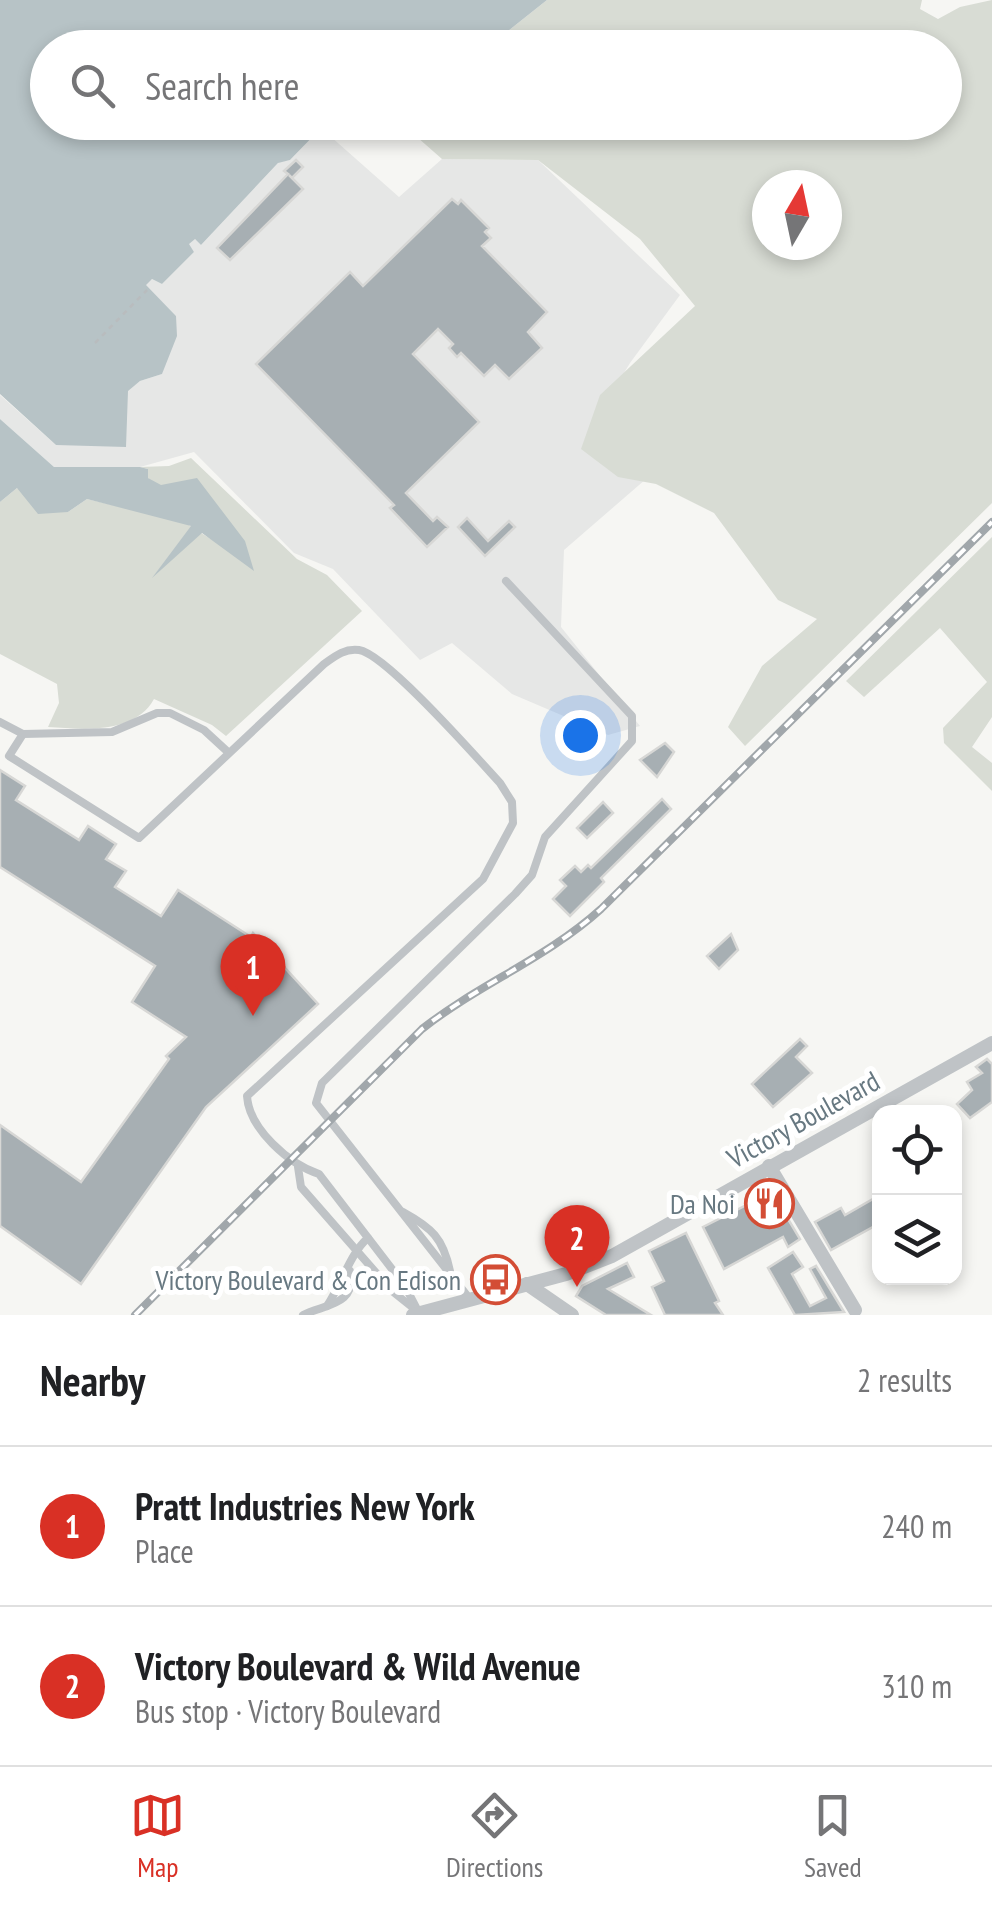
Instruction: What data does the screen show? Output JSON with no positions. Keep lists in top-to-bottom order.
{
  "streets": {
    "street": ["Victory Boulevard"]
  },
  "places": {
    "restaurant": ["Da Noi"],
    "bus stop": ["Victory Boulevard & Con Edison"]
  },
  "north": "top",
  "page": {
    "search": "Search here",
    "pins": ["1", "2"],
    "heading": ["Nearby", "2 results"],
    "list": [
      {
        "mark": "1",
        "name": "Pratt Industries New York",
        "note": "Place",
        "value": "240 m"
      },
      {
        "mark": "2",
        "name": "Victory Boulevard & Wild Avenue",
        "note": "Bus stop · Victory Boulevard",
        "value": "310 m"
      }
    ],
    "nav": ["Map", "Directions", "Saved"]
  }
}
